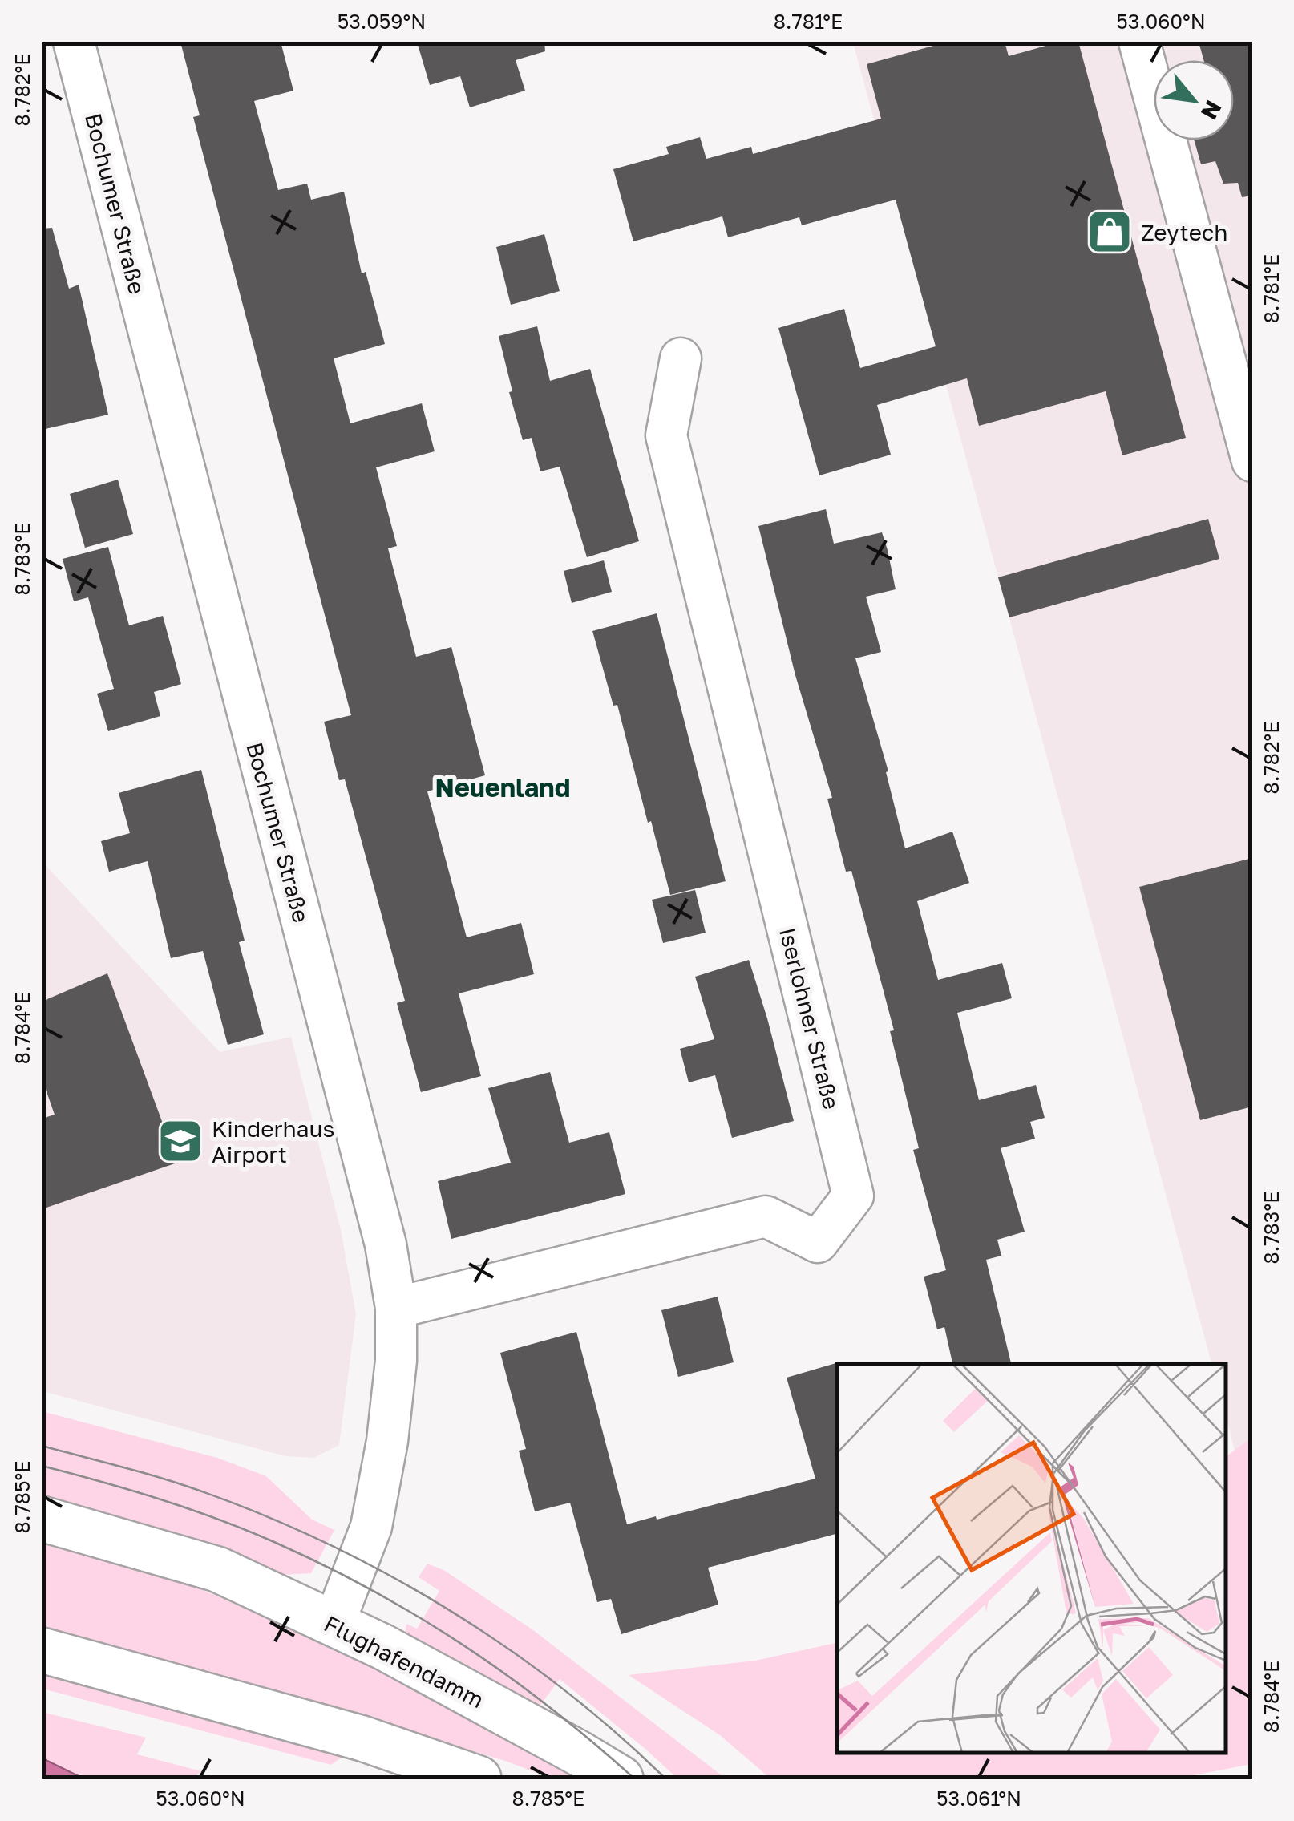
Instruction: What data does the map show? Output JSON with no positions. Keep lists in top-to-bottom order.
{
  "streets": {
    "main road": ["Flughafendamm"],
    "street": ["Bochumer Straße", "Iserlohner Straße"]
  },
  "crossings": [
    ["Bochumer Straße", "Iserlohner Straße"],
    ["Bochumer Straße", "Flughafendamm"]
  ],
  "districts": ["Neuenland"],
  "places": {
    "shop": ["Zeytech"],
    "school or university": ["Kinderhaus Airport"]
  },
  "north": "bottom right",
  "coordinates": [
    "53.059°N",
    "8.781°E",
    "53.060°N",
    "8.782°E",
    "8.783°E",
    "8.784°E",
    "8.785°E",
    "53.061°N"
  ]
}
